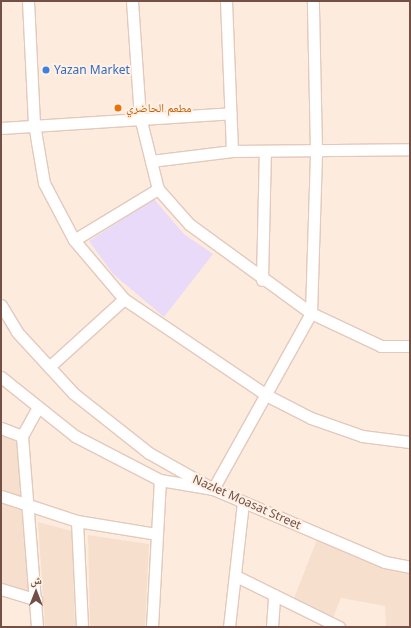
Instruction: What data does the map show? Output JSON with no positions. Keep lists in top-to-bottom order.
{
  "streets": {
    "street": ["Nazlet Moasat Street"]
  },
  "places": ["Yazan Market", "مطعم الحاضري"],
  "north": "top"
}
